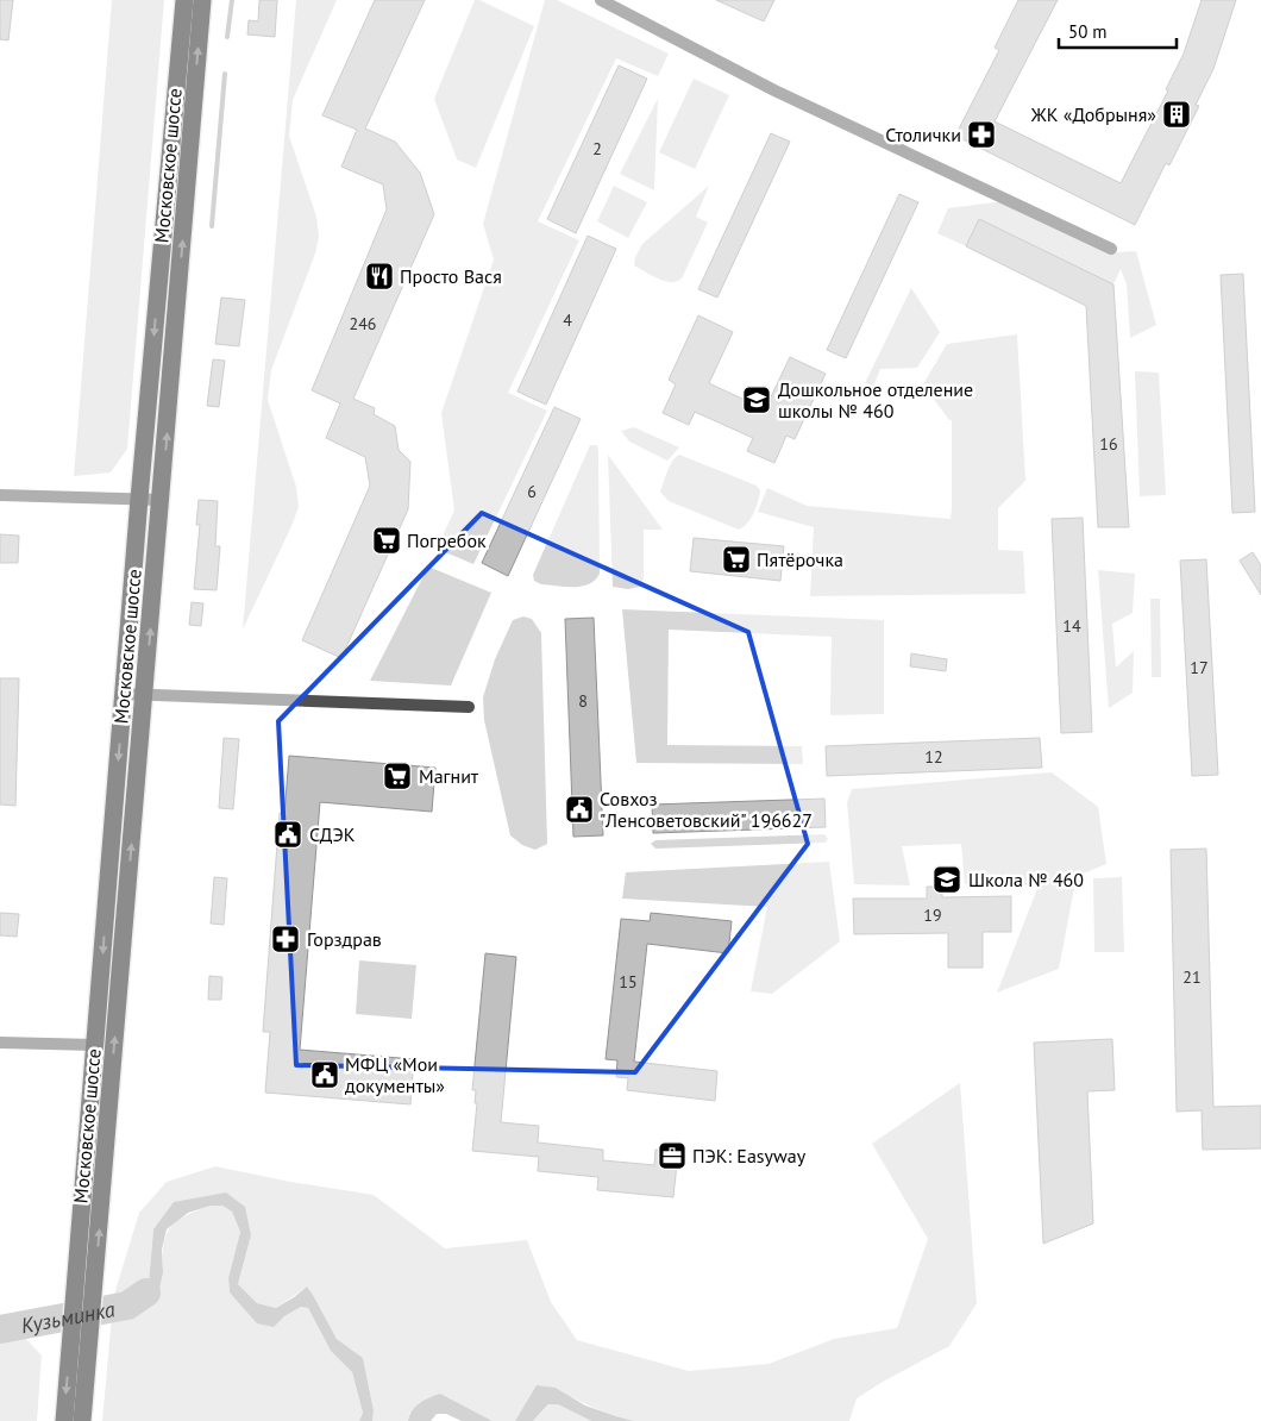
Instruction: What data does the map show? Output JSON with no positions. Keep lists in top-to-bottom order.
{
  "streets": {
    "highway": ["Московское шоссе"]
  },
  "water": ["Кузьминка"],
  "places": {
    "building": ["ЖК «Добрыня»"],
    "pharmacy": ["Столички", "Горздрав"],
    "restaurant": ["Просто Вася"],
    "school or university": ["Дошкольное отделение школы № 460", "Школа № 460"],
    "supermarket": ["Погребок", "Пятёрочка", "Магнит"],
    "public building": ["Совхоз \"Ленсоветовский\" 196627", "СДЭК", "МФЦ «Мои документы»"],
    "office": ["ПЭК: Easyway"]
  },
  "house_numbers": [
    "2",
    "4",
    "246",
    "16",
    "6",
    "14",
    "17",
    "8",
    "12",
    "19",
    "21",
    "15"
  ],
  "scale_bar": "50 m"
}
